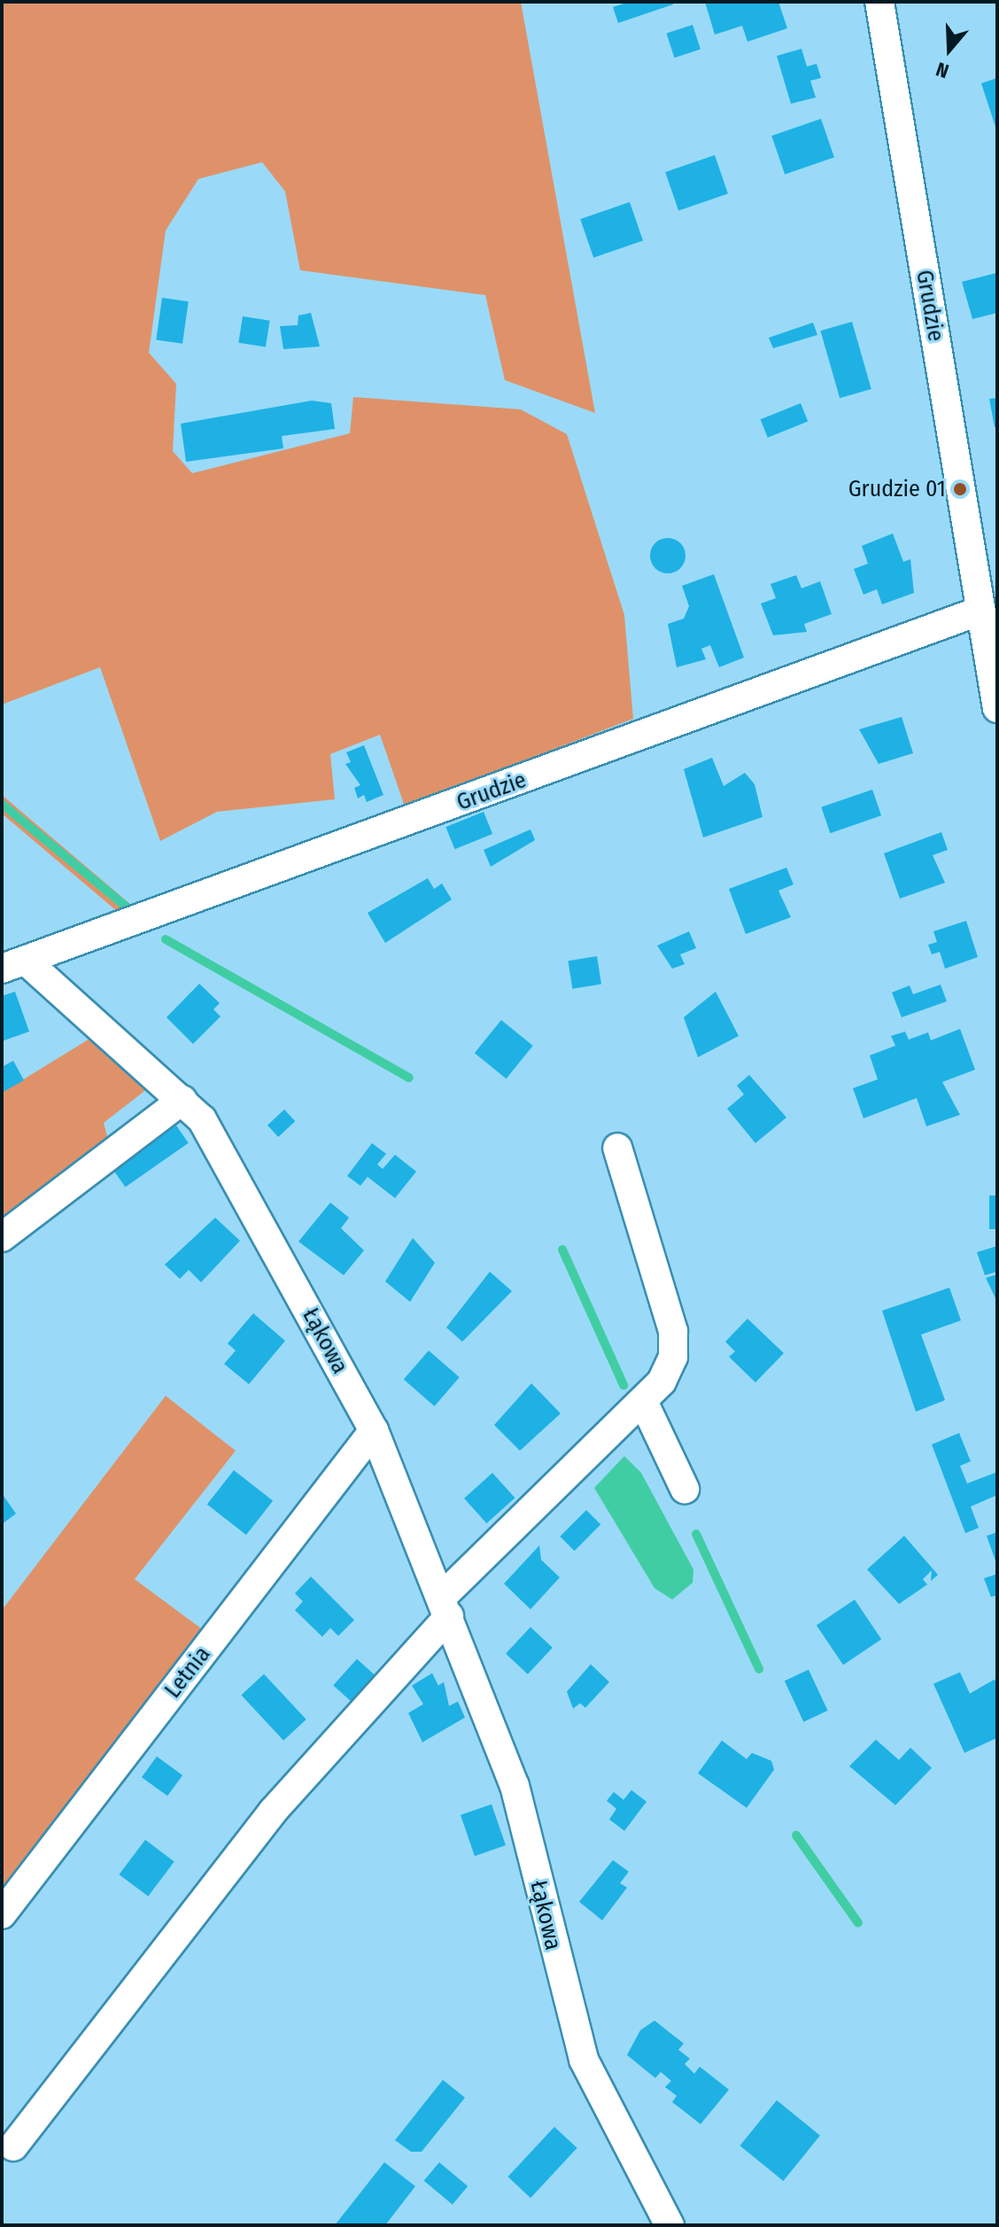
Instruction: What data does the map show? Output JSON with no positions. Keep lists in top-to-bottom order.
{
  "streets": {
    "street": ["Grudzie", "Łąkowa", "Letnia"]
  },
  "crossings": [
    ["Grudzie", "Łąkowa"],
    ["Łąkowa", "Letnia"]
  ],
  "places": ["Grudzie 01"],
  "north": "bottom"
}
